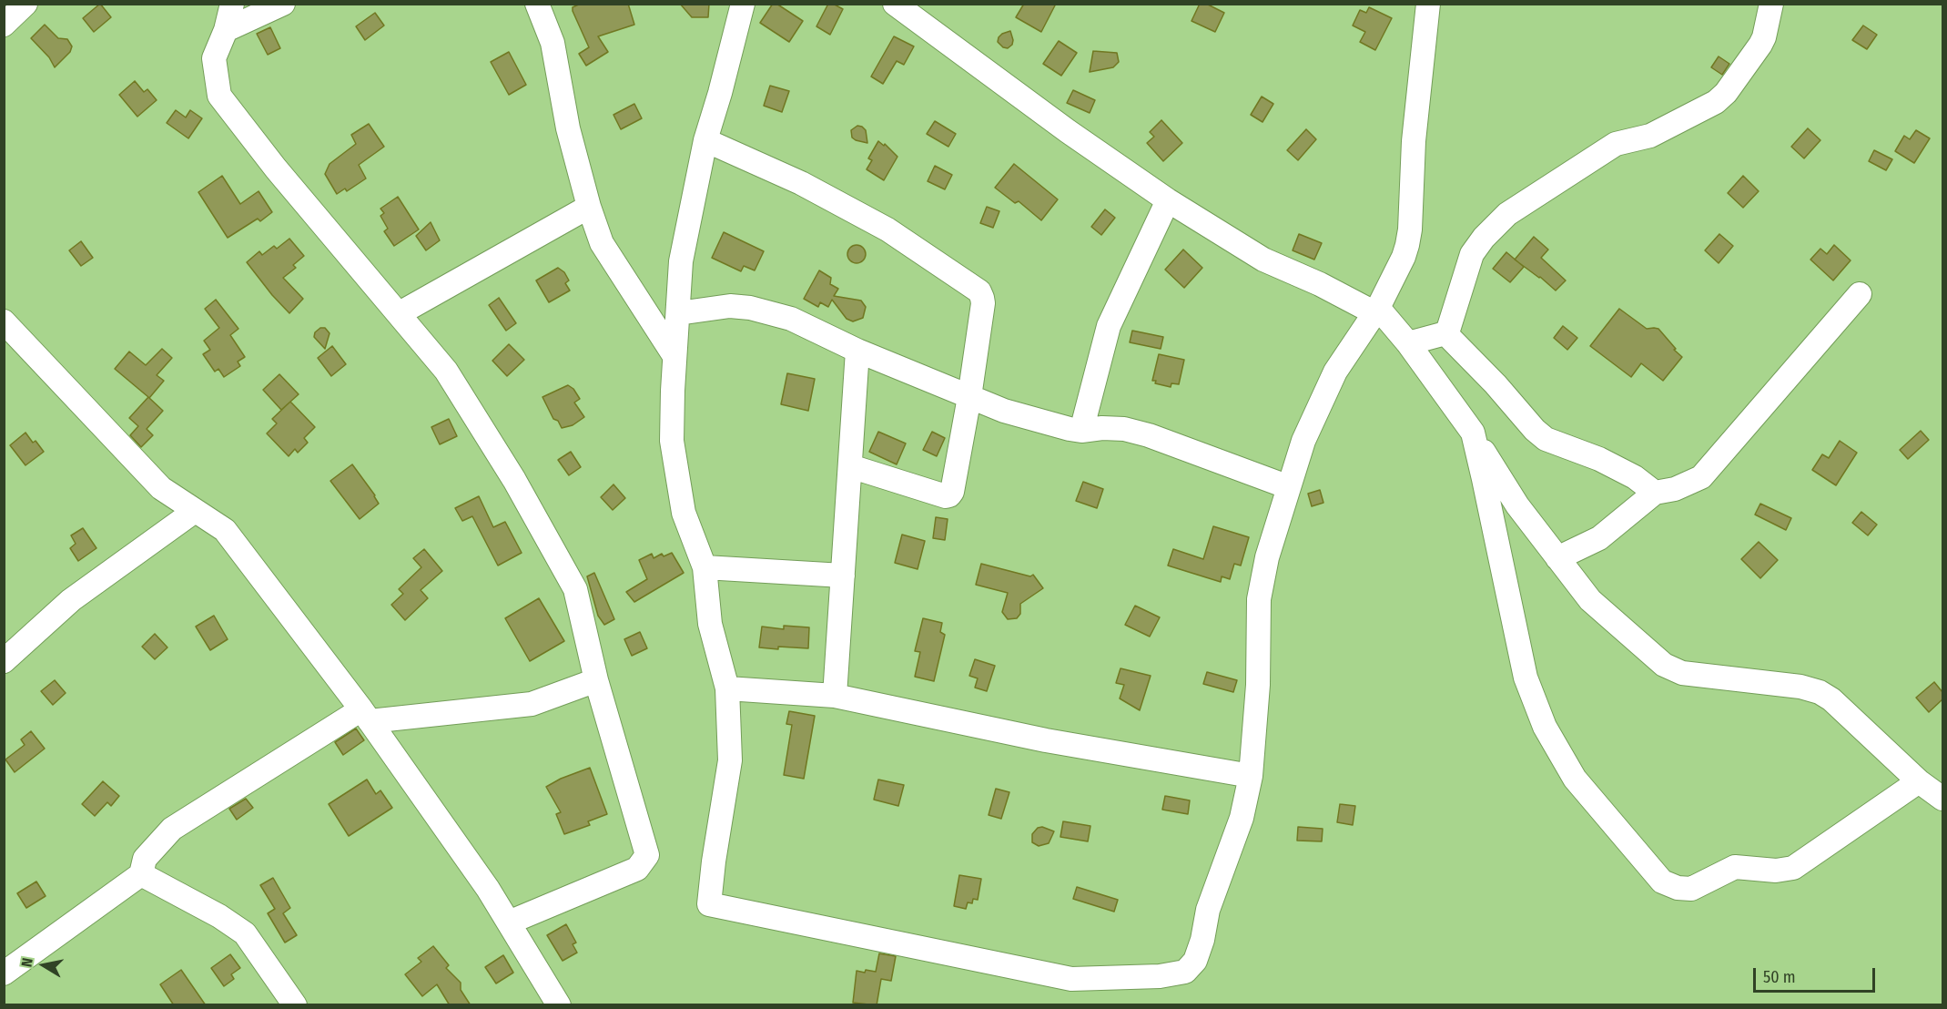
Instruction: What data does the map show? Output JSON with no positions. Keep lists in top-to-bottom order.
{
  "scale_bar": "50 m",
  "north": "left"
}
